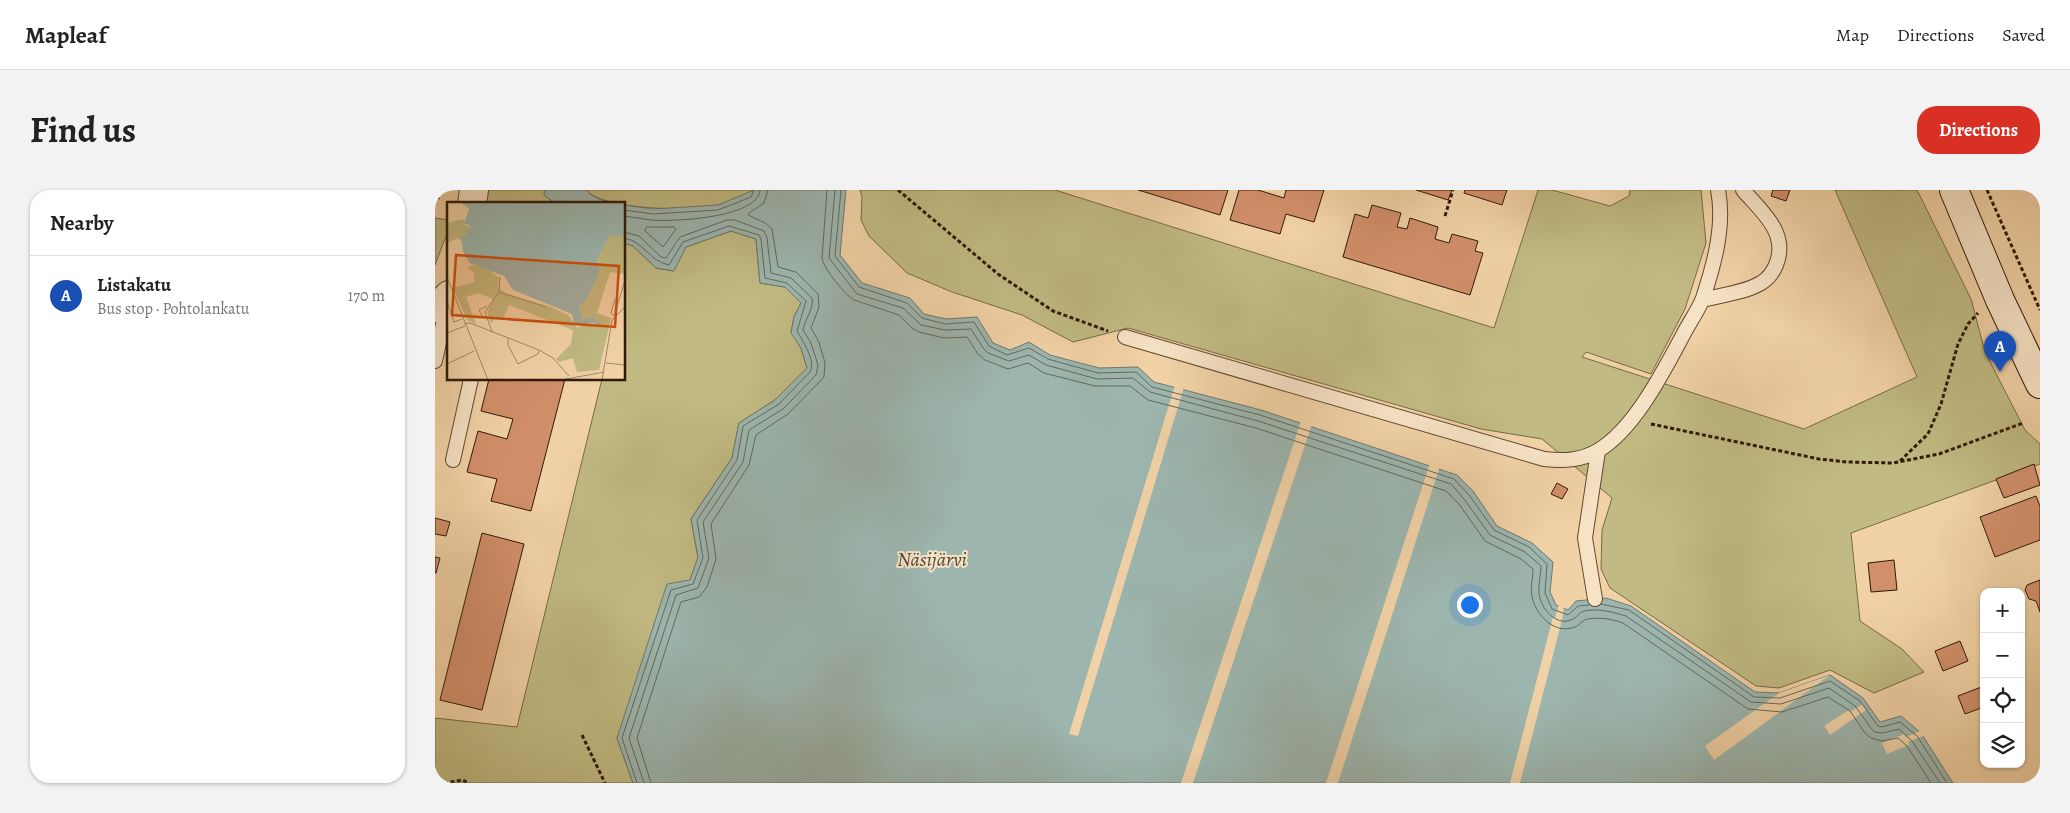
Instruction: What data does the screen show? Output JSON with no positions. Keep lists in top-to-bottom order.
{
  "water": ["Näsijärvi"],
  "page": {
    "header": "Mapleaf",
    "nav": ["Map", "Directions", "Saved"],
    "title": "Find us",
    "buttons": "Directions",
    "heading": "Nearby",
    "list": [
      {
        "mark": "A",
        "name": "Listakatu",
        "note": "Bus stop · Pohtolankatu",
        "value": "170 m"
      }
    ],
    "pins": "A",
    "map_buttons": ["+", "−"]
  }
}
